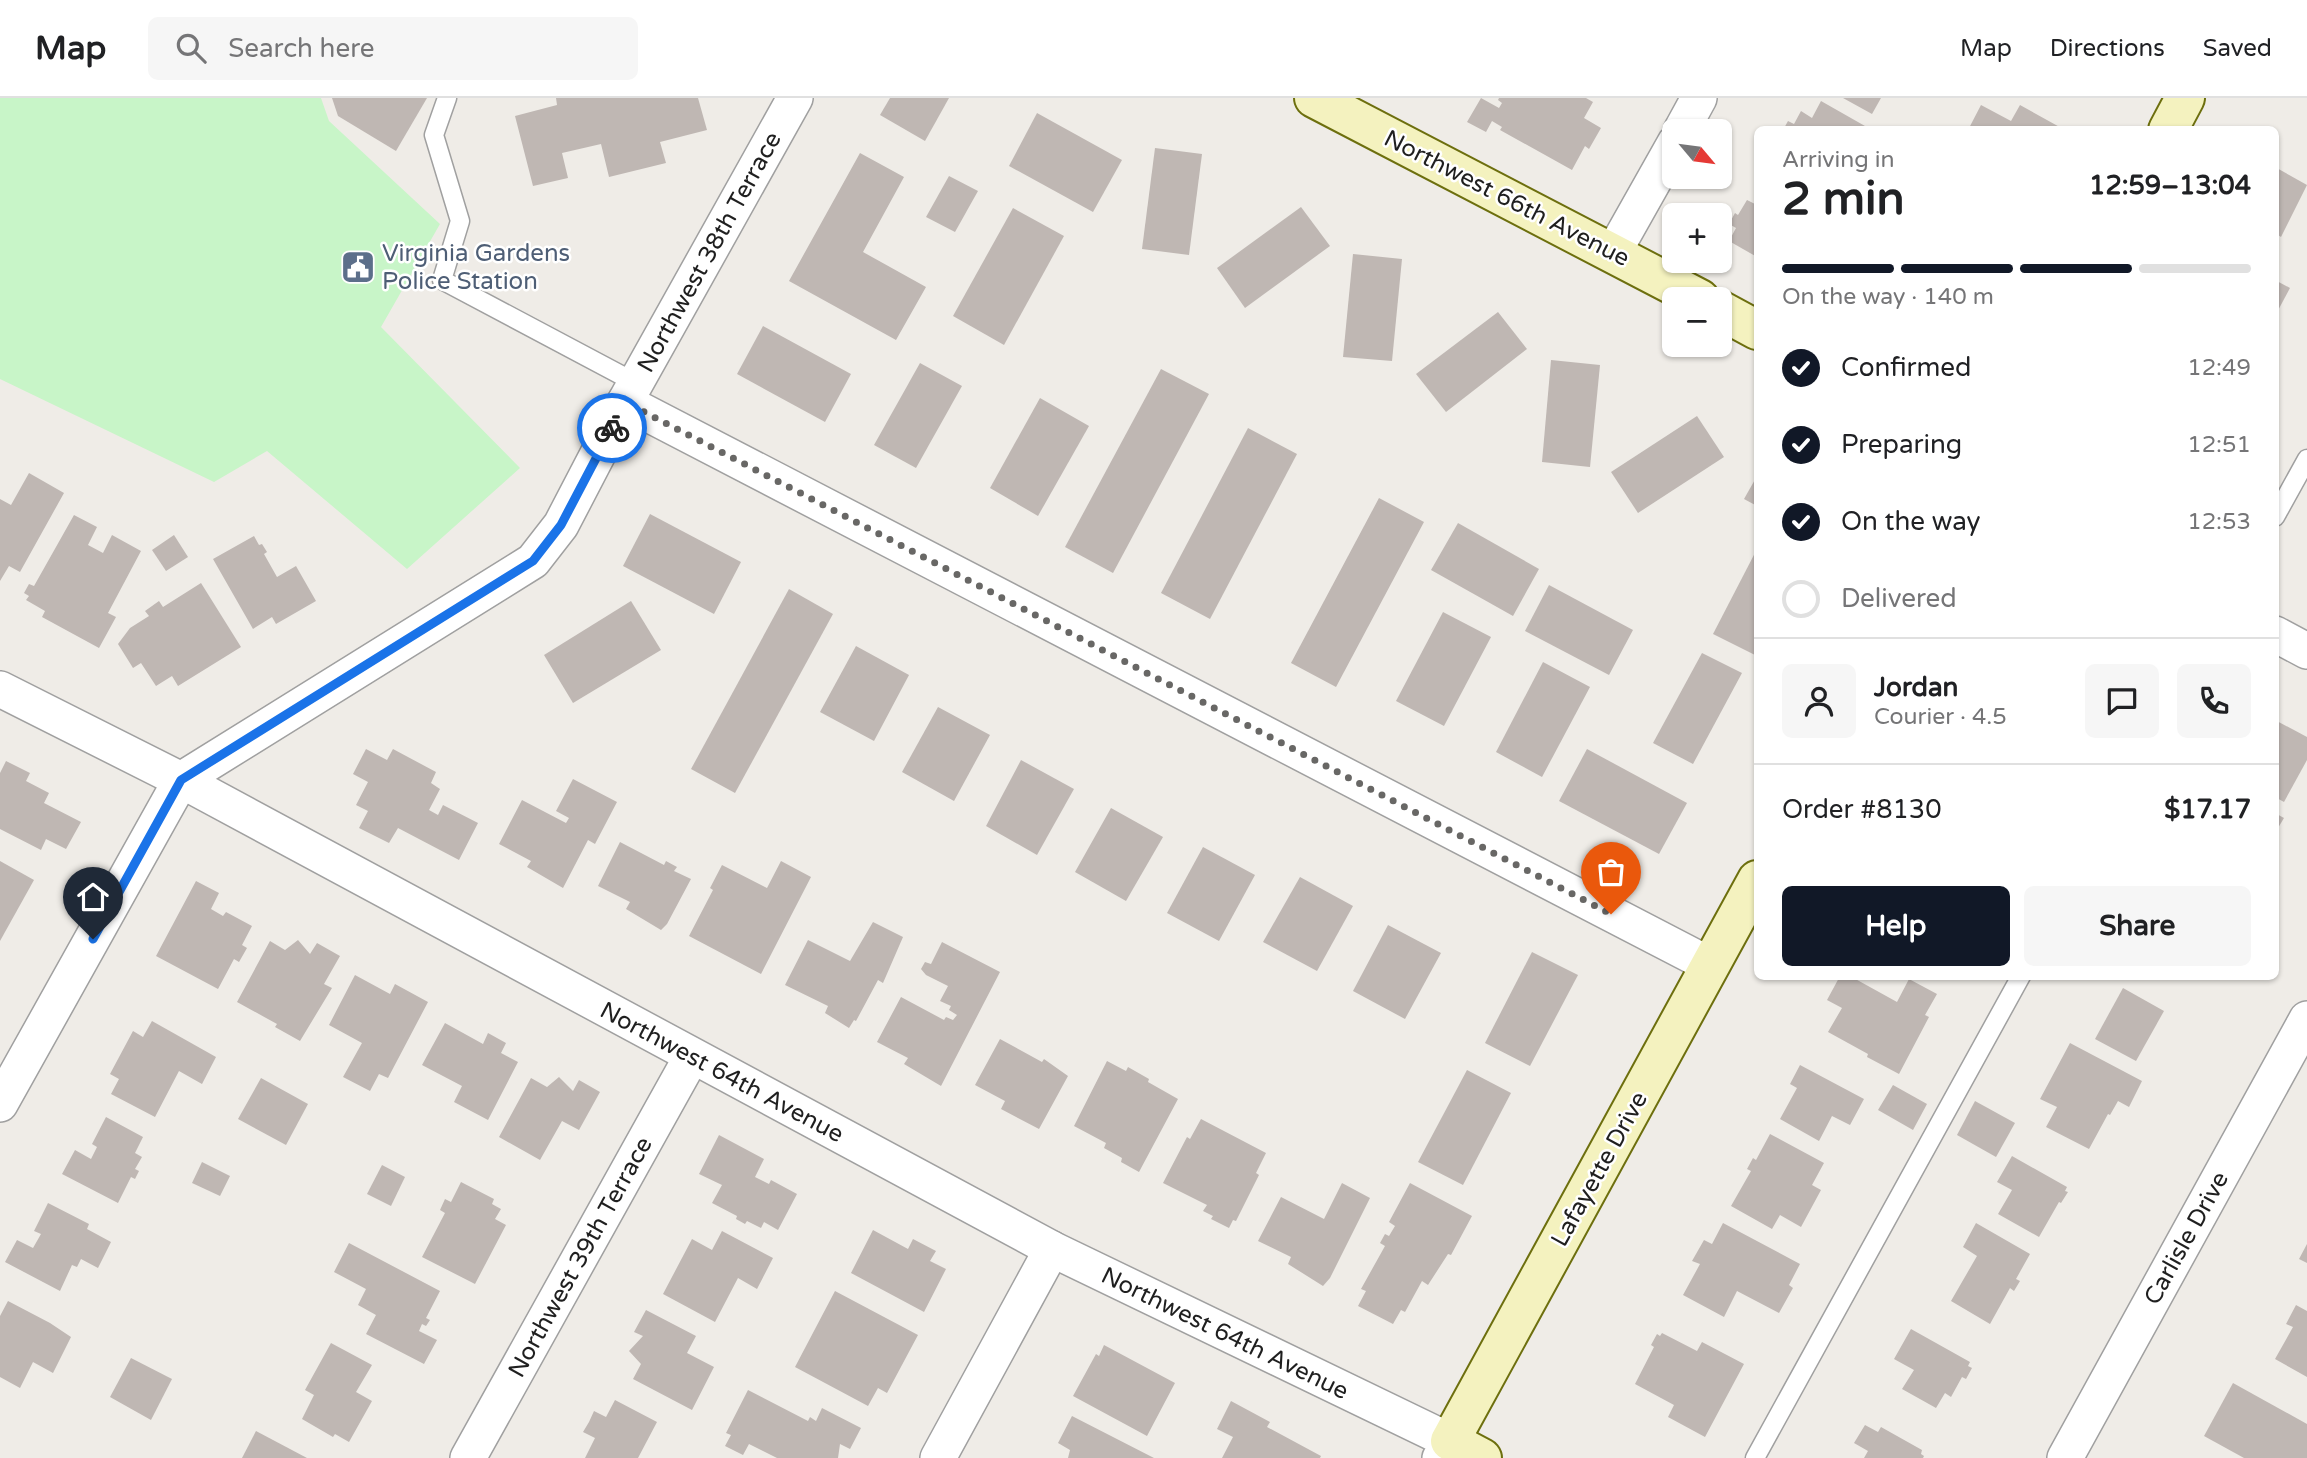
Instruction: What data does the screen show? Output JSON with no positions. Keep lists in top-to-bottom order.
{
  "streets": {
    "street": [
      "Northwest 66th Avenue",
      "Northwest 38th Terrace",
      "Northwest 64th Avenue",
      "Lafayette Drive",
      "Carlisle Drive",
      "Northwest 39th Terrace"
    ]
  },
  "crossings": [
    ["Northwest 38th Terrace", "Northwest 64th Avenue"],
    ["Northwest 64th Avenue", "Lafayette Drive"],
    ["Northwest 64th Avenue", "Northwest 39th Terrace"]
  ],
  "places": {
    "public building": ["Virginia Gardens Police Station"]
  },
  "north": "bottom right",
  "page": {
    "header": "Map",
    "search": "Search here",
    "nav": ["Map", "Directions", "Saved"],
    "map_buttons": ["+", "−"],
    "heading": ["2 min", "Arriving in", "12:59–13:04"],
    "panel": [
      "Jordan",
      "Courier · 4.5",
      "Order #8130",
      "$17.17"
    ],
    "bar": "On the way · 140 m",
    "list": [
      ["Confirmed", "12:49"],
      ["Preparing", "12:51"],
      ["On the way", "12:53"],
      "Delivered"
    ],
    "buttons": ["Help", "Share"]
  }
}
